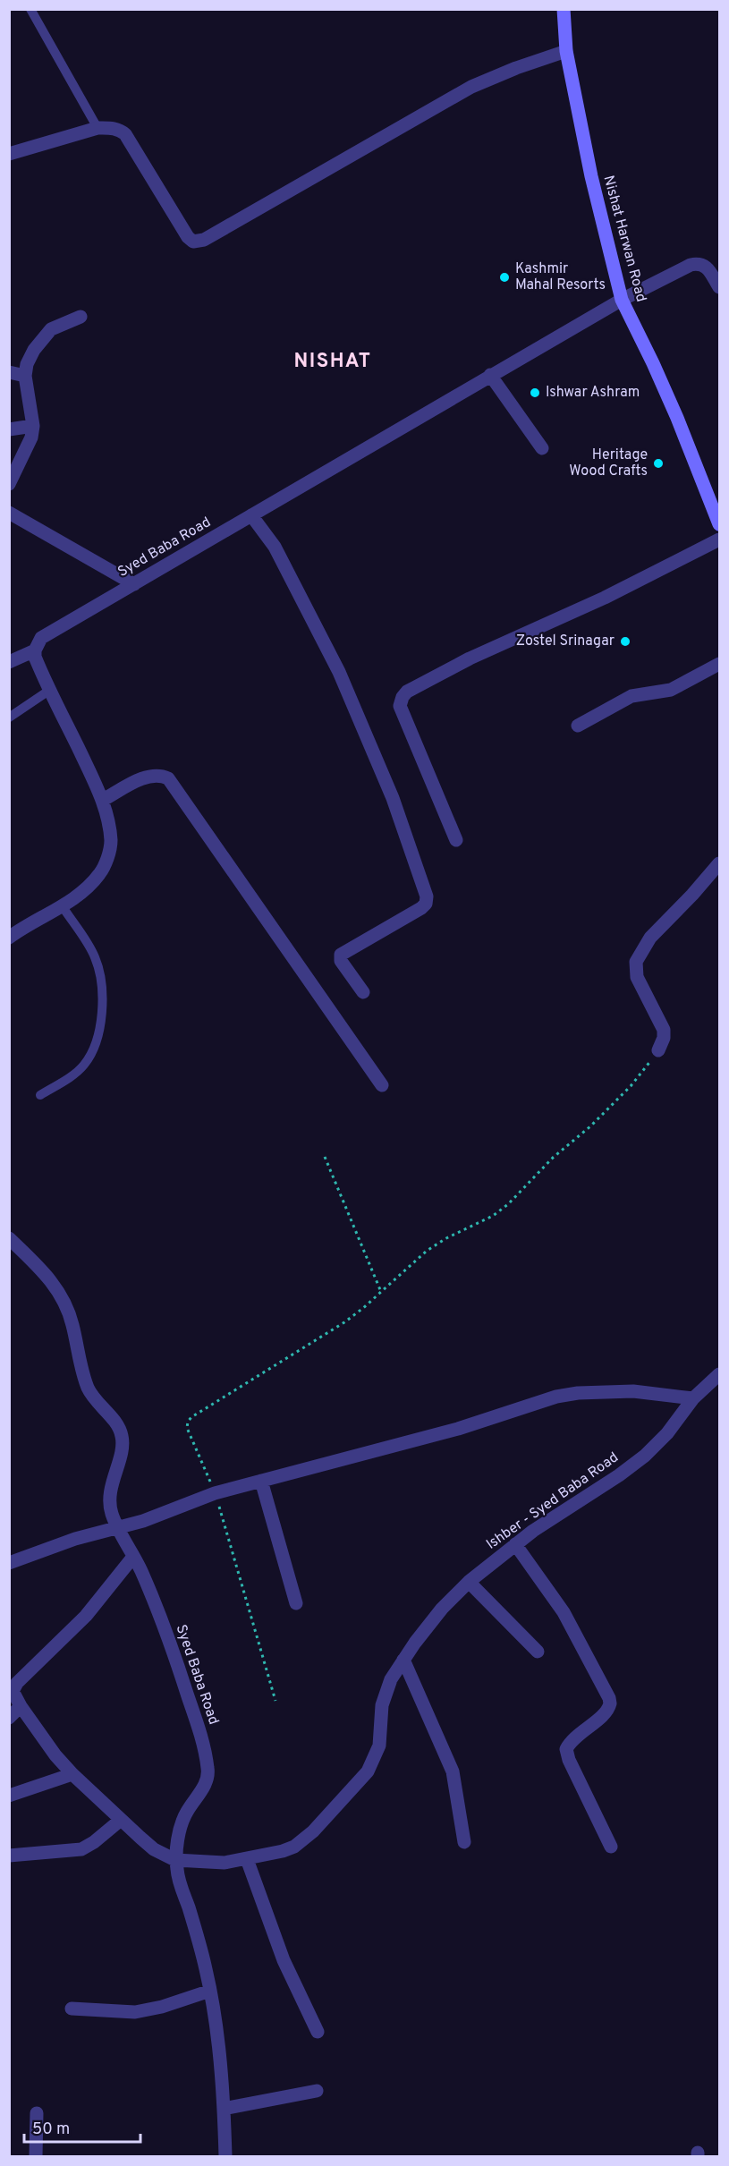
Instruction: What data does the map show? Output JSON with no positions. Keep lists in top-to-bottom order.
{
  "streets": {
    "main road": ["Nishat Harwan Road"],
    "street": ["Syed Baba Road", "Ishber - Syed Baba Road"]
  },
  "crossings": [
    ["Nishat Harwan Road", "Syed Baba Road"],
    ["Syed Baba Road", "Ishber - Syed Baba Road"]
  ],
  "districts": ["NISHAT"],
  "places": [
    "Kashmir Mahal Resorts",
    "Ishwar Ashram",
    "Heritage Wood Crafts",
    "Zostel Srinagar"
  ],
  "scale_bar": "50 m"
}
